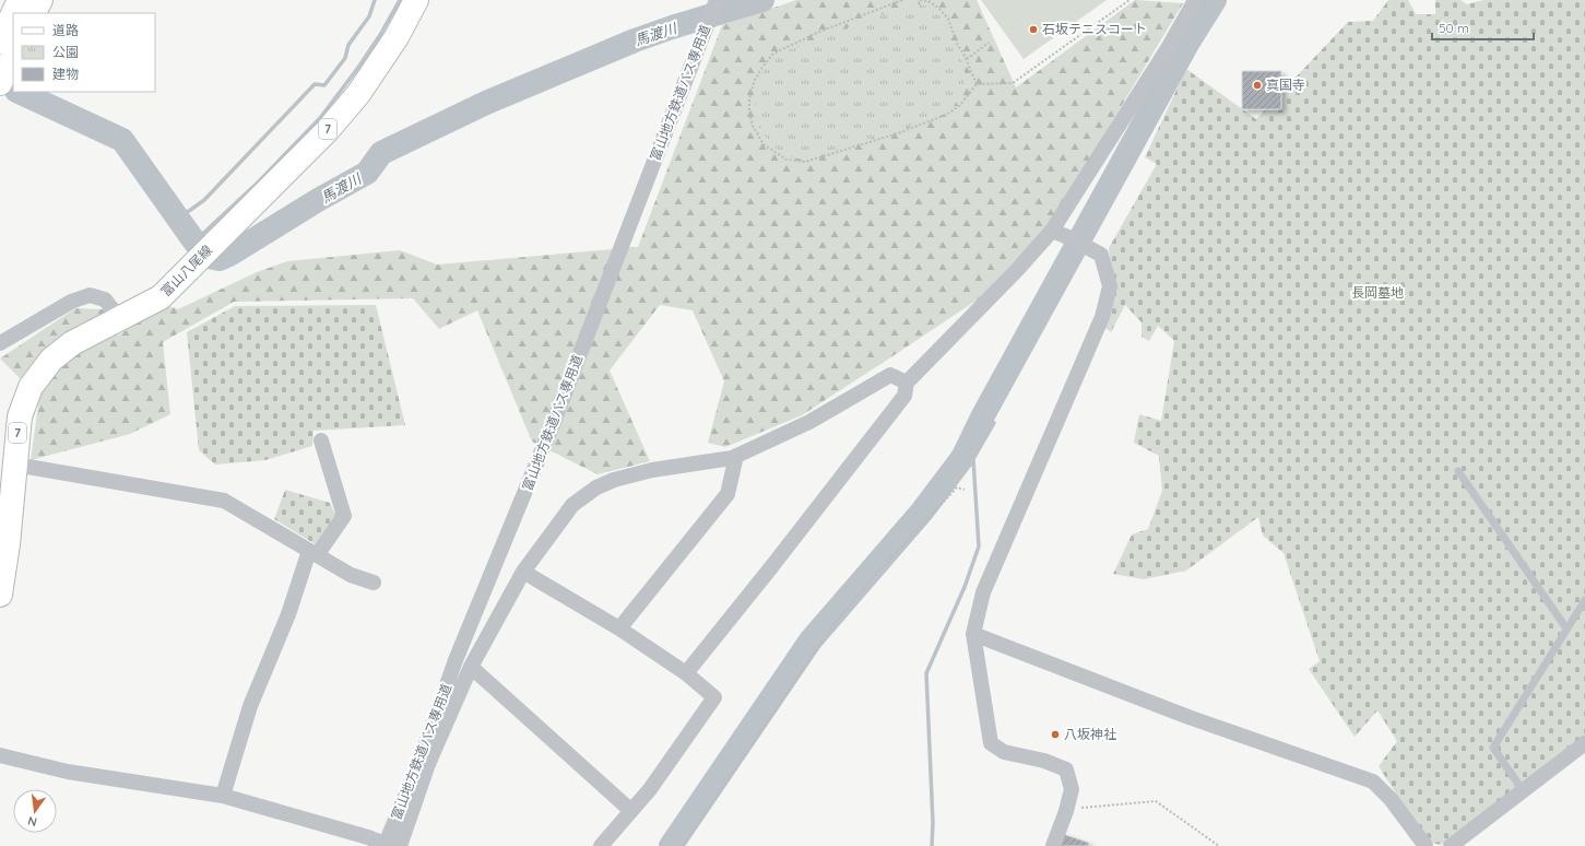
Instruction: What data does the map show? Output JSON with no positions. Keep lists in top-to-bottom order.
{
  "streets": {
    "main road": ["7", "富山八尾線"],
    "street": ["富山地方鉄道バス専用道"]
  },
  "water": ["馬渡川"],
  "parks": ["長岡墓地"],
  "places": ["石坂テニスコート", "真国寺", "八坂神社"],
  "legend": ["道路", "公園", "建物"],
  "scale_bar": "50 m",
  "north": "bottom"
}
